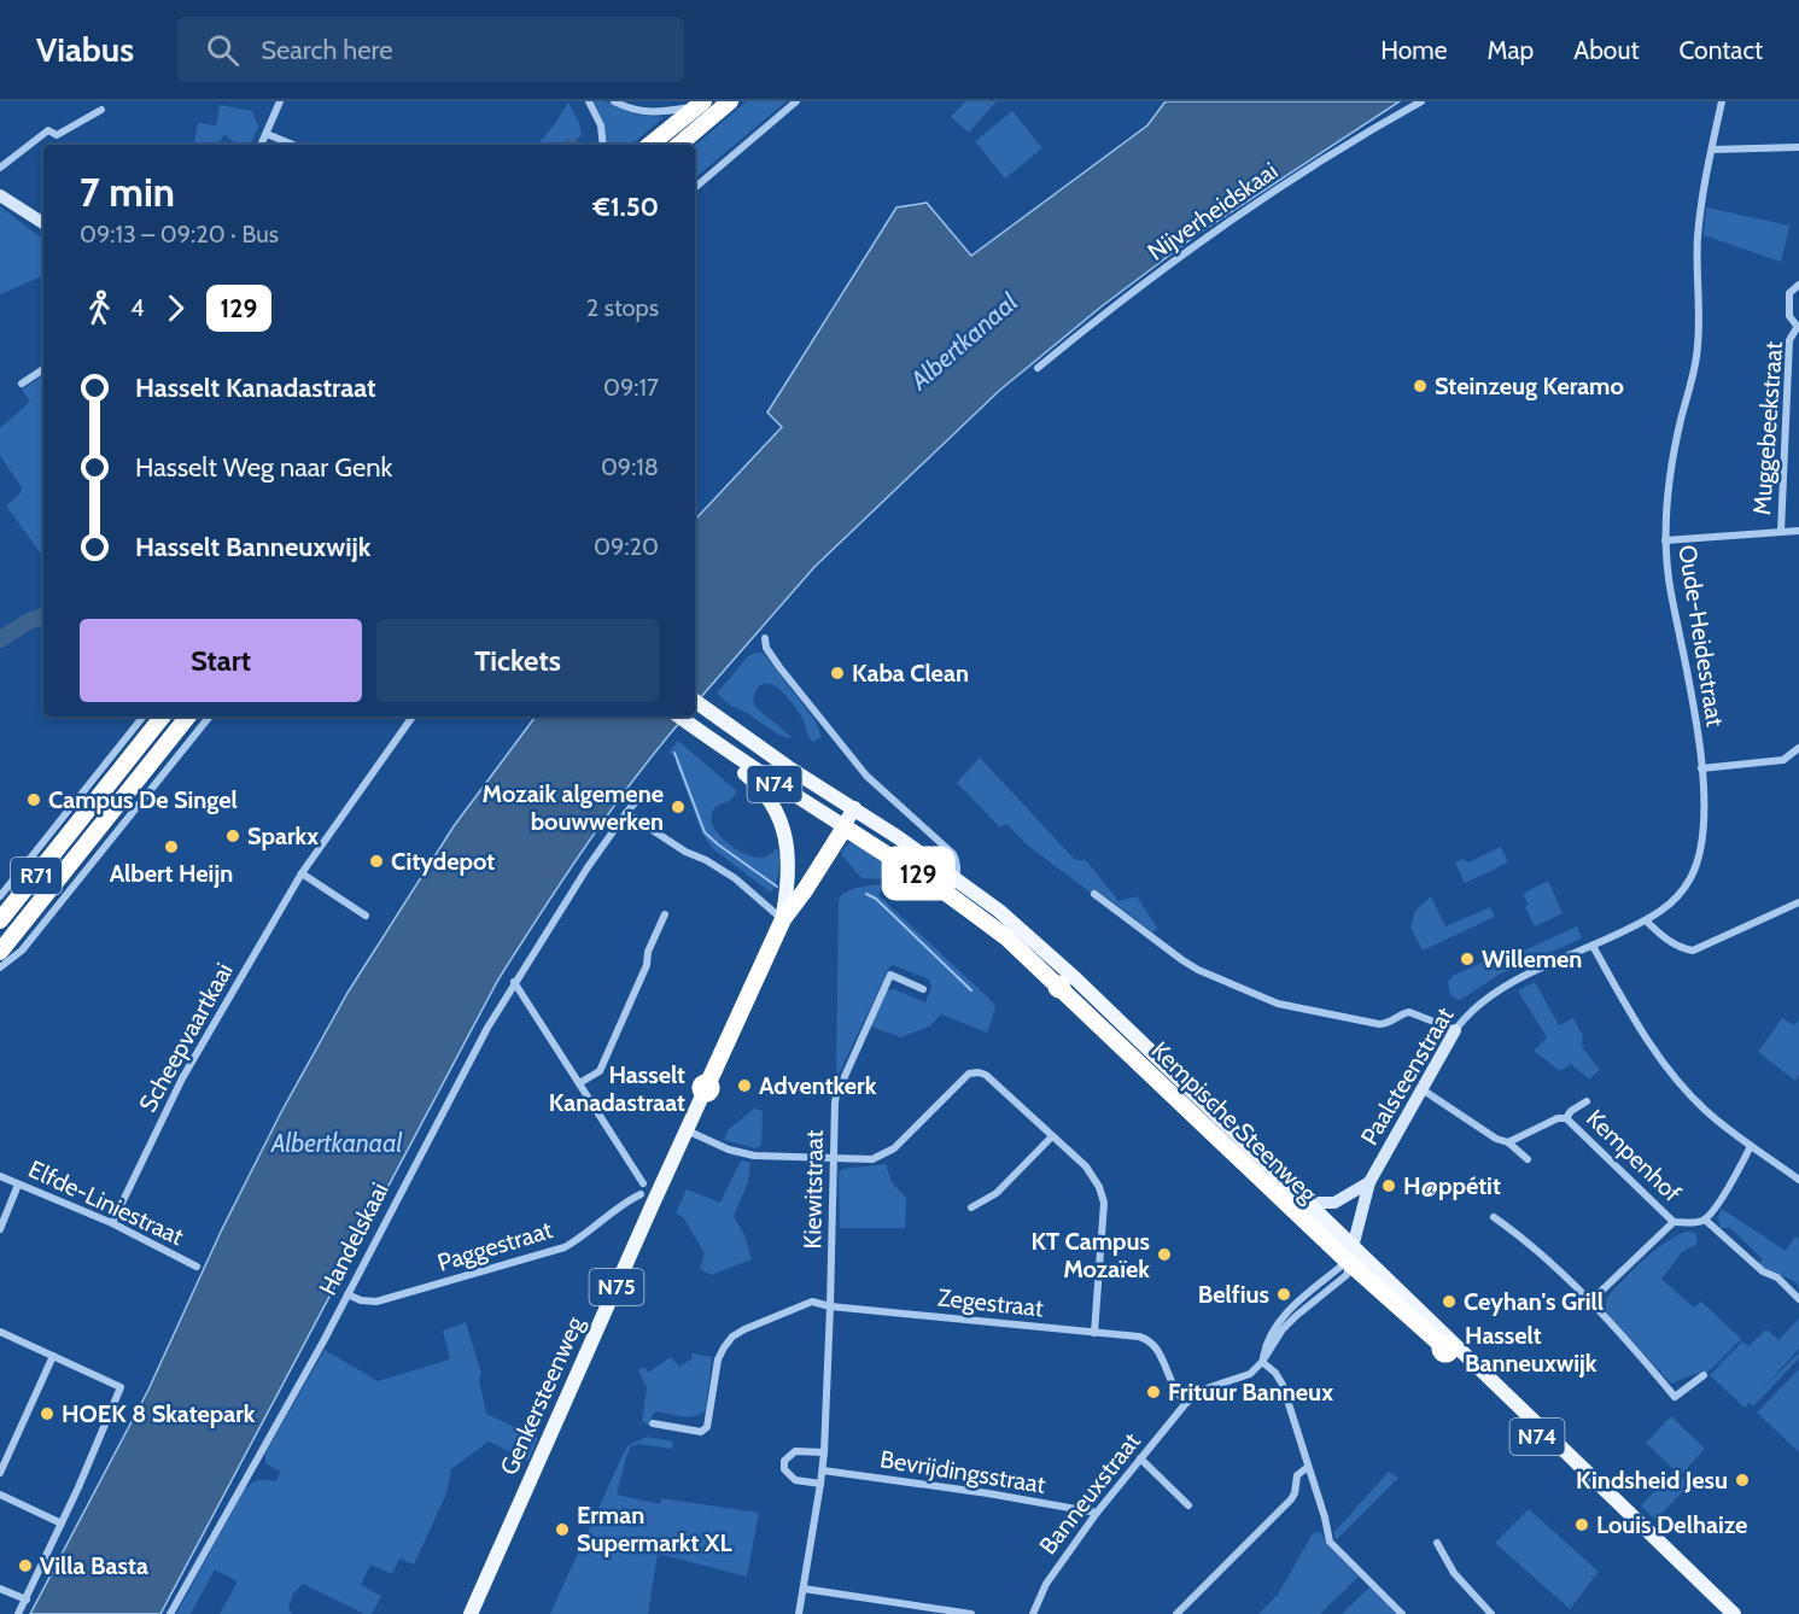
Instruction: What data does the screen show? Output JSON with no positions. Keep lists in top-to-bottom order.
{
  "streets": {
    "highway": ["R71"],
    "main road": [
      "N74",
      "Kempische Steenweg",
      "N75",
      "Genkersteenweg"
    ],
    "street": [
      "Nijverheidskaai",
      "Muggebeekstraat",
      "Oude-Heidestraat",
      "Scheepvaartkaai",
      "Paalsteenstraat",
      "Kempenhof",
      "Kiewitstraat",
      "Elfde-Liniestraat",
      "Handelskaai",
      "Paggestraat",
      "Zegestraat",
      "Bevrijdingsstraat",
      "Banneuxstraat"
    ]
  },
  "crossings": [
    ["Muggebeekstraat", "Oude-Heidestraat"],
    ["Oude-Heidestraat", "Paalsteenstraat"],
    ["Scheepvaartkaai", "Elfde-Liniestraat"],
    ["Paalsteenstraat", "Kempische Steenweg"],
    ["Kempische Steenweg", "Genkersteenweg"],
    ["Kiewitstraat", "Zegestraat"],
    ["Kiewitstraat", "Bevrijdingsstraat"],
    ["Handelskaai", "Paggestraat"],
    ["Zegestraat", "Banneuxstraat"],
    ["Bevrijdingsstraat", "Banneuxstraat"]
  ],
  "water": ["Albertkanaal"],
  "places": [
    "Steinzeug Keramo",
    "Kaba Clean",
    "Campus De Singel",
    "Mozaik algemene bouwwerken",
    "Sparkx",
    "Albert Heijn",
    "Citydepot",
    "Willemen",
    "Adventkerk",
    "Hasselt Kanadastraat",
    "H@ppétit",
    "KT Campus Mozaïek",
    "Belfius",
    "Ceyhan's Grill",
    "Hasselt Banneuxwijk",
    "Frituur Banneux",
    "HOEK 8 Skatepark",
    "Kindsheid Jesu",
    "Louis Delhaize",
    "Erman Supermarkt XL",
    "Villa Basta"
  ],
  "lines": ["bus line 129"],
  "page": {
    "header": "Viabus",
    "search": "Search here",
    "nav": [
      "Home",
      "Map",
      "About",
      "Contact"
    ],
    "on_map": "129",
    "heading": ["7 min", "09:13 – 09:20 · Bus", "€1.50"],
    "legs": ["4", "129", "2 stops"],
    "list": [
      {
        "name": "Hasselt Kanadastraat",
        "value": "09:17"
      },
      {
        "name": "Hasselt Weg naar Genk",
        "value": "09:18"
      },
      {
        "name": "Hasselt Banneuxwijk",
        "value": "09:20"
      }
    ],
    "buttons": ["Start", "Tickets"]
  }
}
